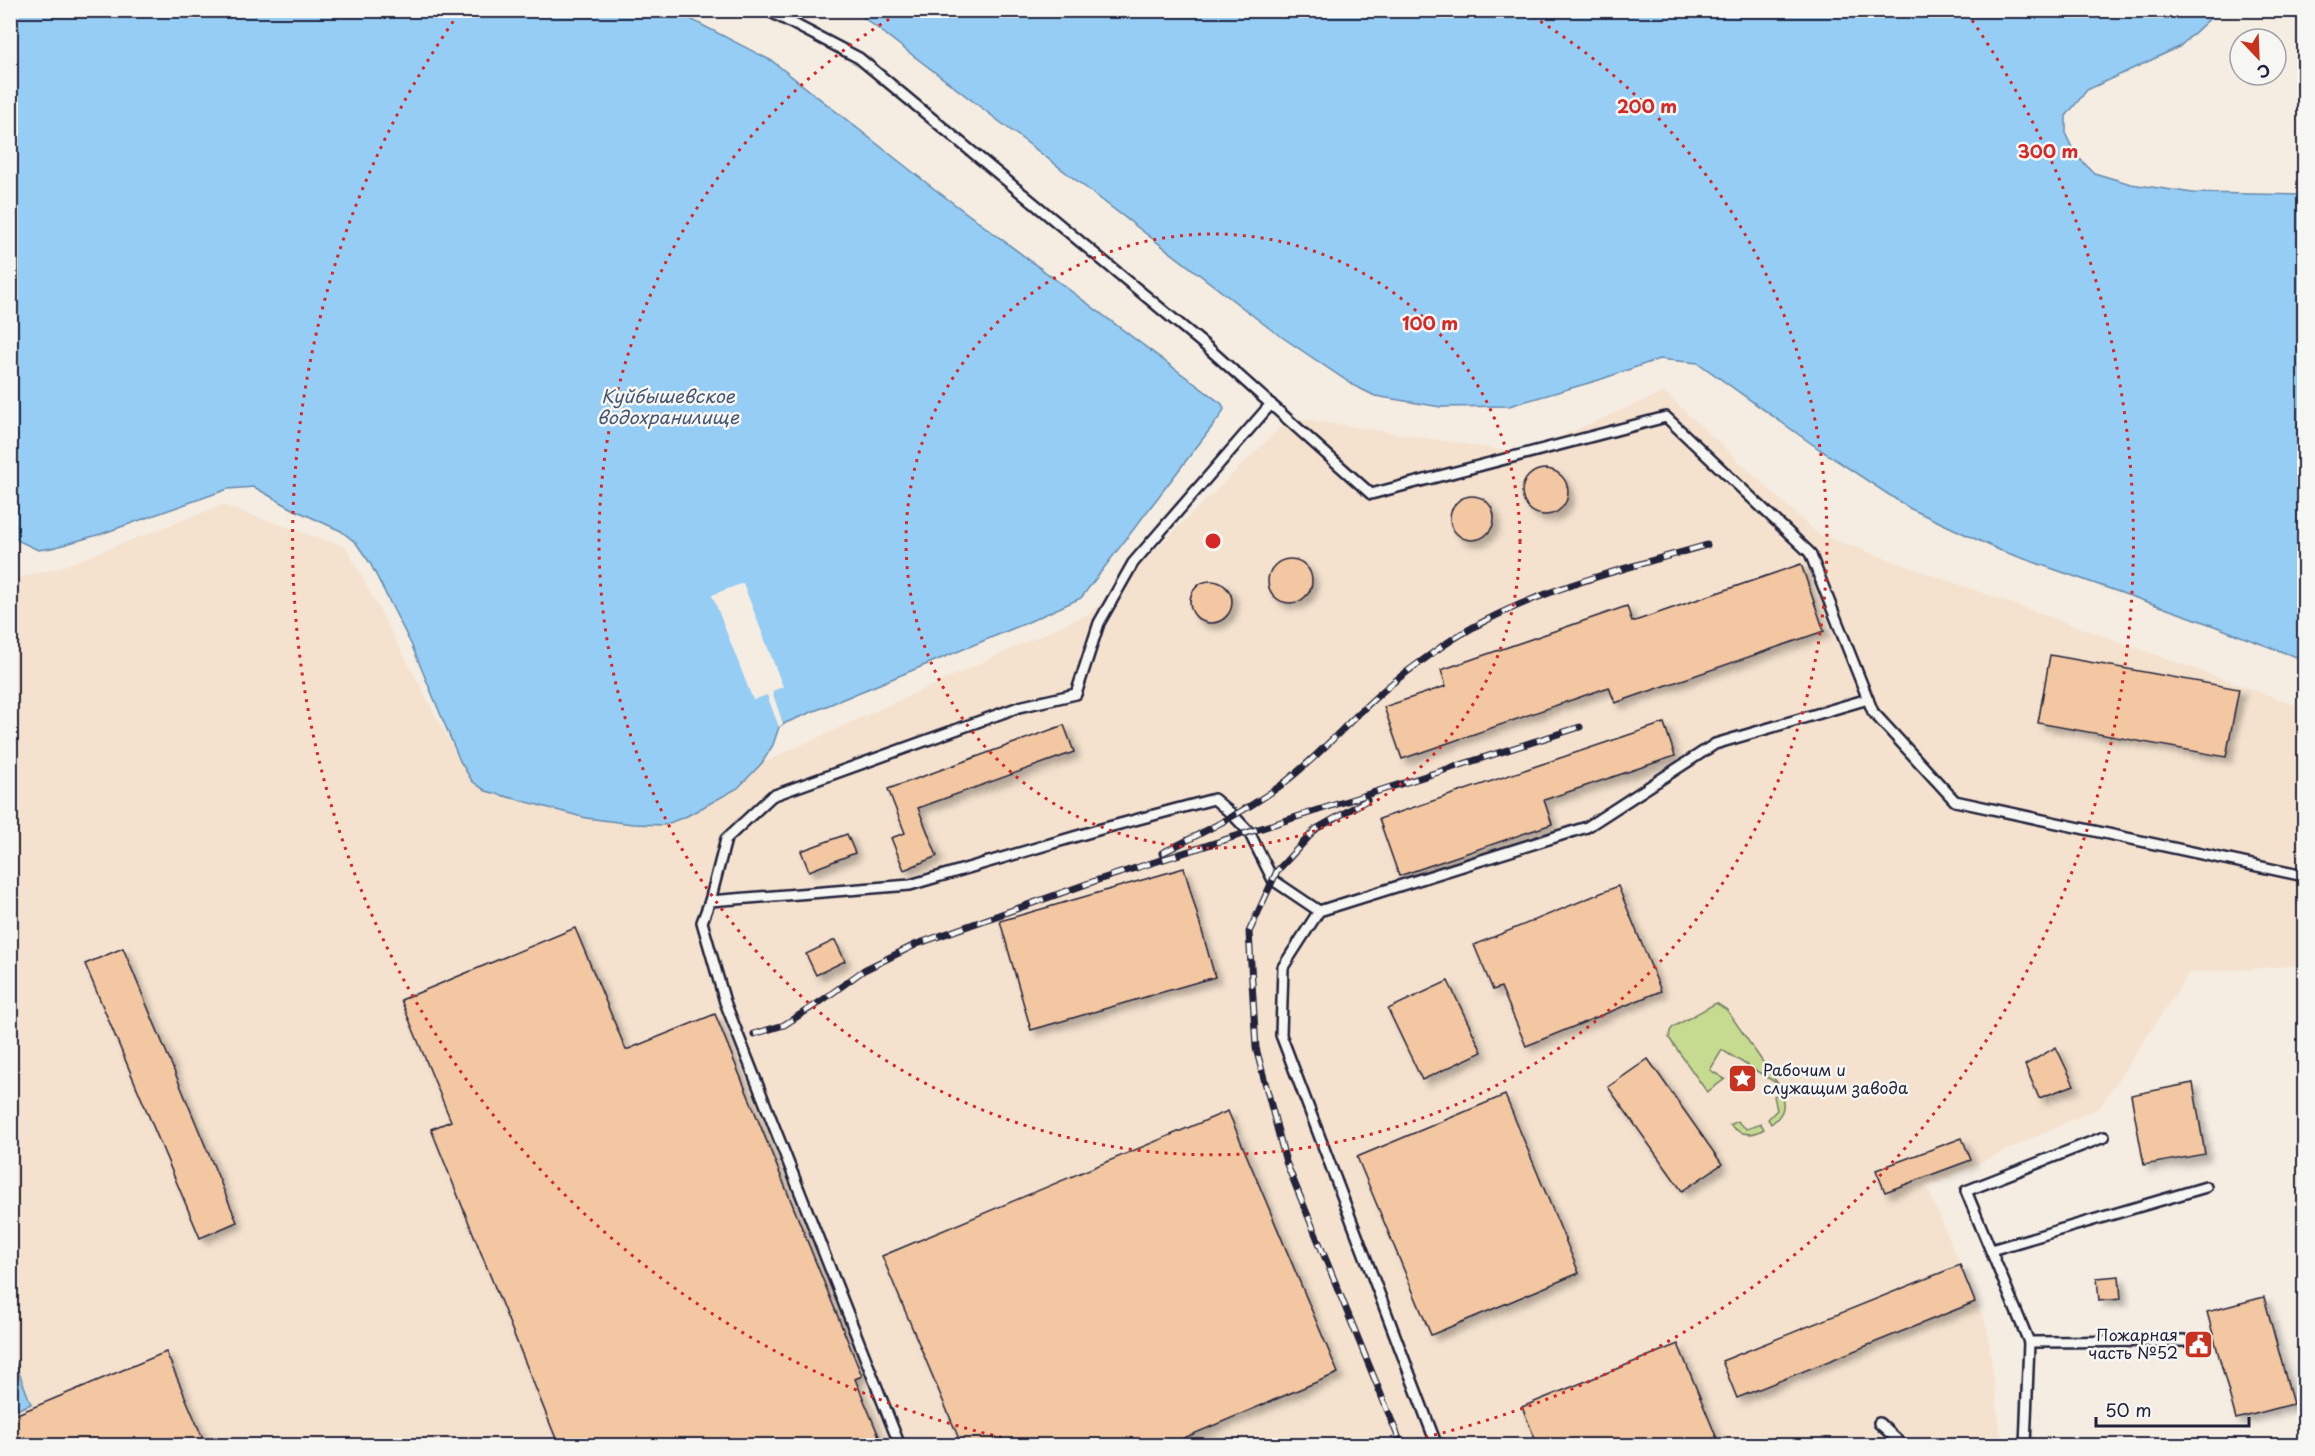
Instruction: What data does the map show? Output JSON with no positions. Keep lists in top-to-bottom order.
{
  "water": ["Куйбышевское водохранилище"],
  "places": {
    "place": ["Рабочим и служащим завода"],
    "public building": ["Пожарная часть №52"]
  },
  "scale_bar": "50 m",
  "north": "bottom right",
  "rings": ["200 m", "300 m", "100 m"]
}
